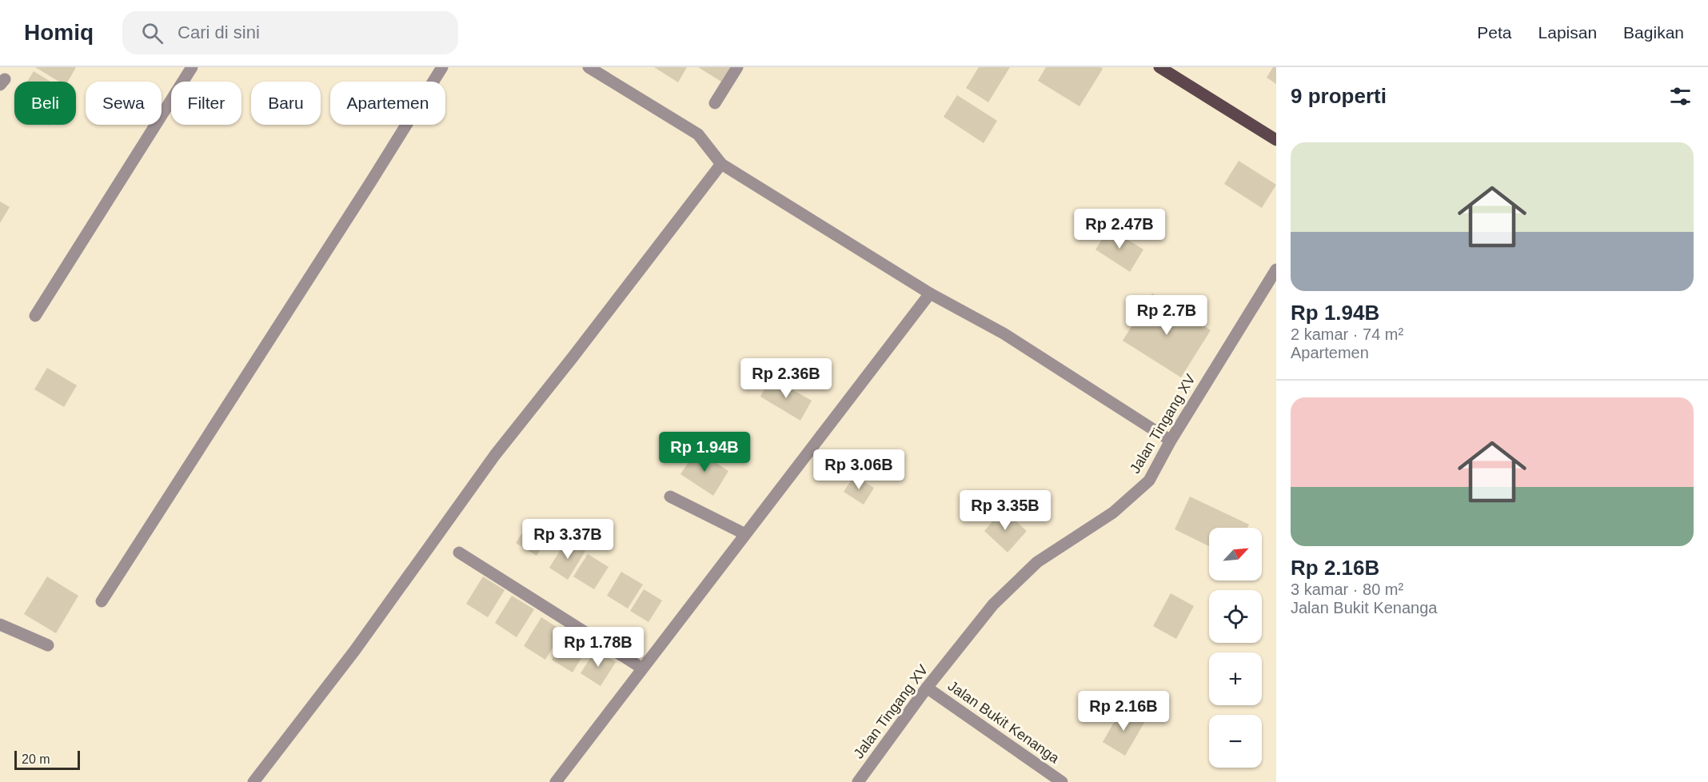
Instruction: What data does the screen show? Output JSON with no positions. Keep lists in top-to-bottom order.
{
  "streets": {
    "street": ["Jalan Tingang XV", "Jalan Bukit Kenanga"]
  },
  "crossings": [
    ["Jalan Tingang XV", "Jalan Bukit Kenanga"]
  ],
  "scale_bar": "20 m",
  "north": "top right",
  "page": {
    "header": "Homiq",
    "search": "Cari di sini",
    "nav": ["Peta", "Lapisan", "Bagikan"],
    "heading": "9 properti",
    "chip": [
      "Beli",
      "Sewa",
      "Filter",
      "Baru",
      "Apartemen"
    ],
    "list": [
      {
        "name": "Rp 1.94B",
        "note": "2 kamar · 74 m² · Apartemen"
      },
      {
        "name": "Rp 2.16B",
        "note": "3 kamar · 80 m² · Jalan Bukit Kenanga"
      }
    ],
    "price": [
      "Rp 2.47B",
      "Rp 2.7B",
      "Rp 2.36B",
      "Rp 1.94B",
      "Rp 3.06B",
      "Rp 3.35B",
      "Rp 3.37B",
      "Rp 1.78B",
      "Rp 2.16B"
    ],
    "map_buttons": ["+", "−"],
    "scale": "20 m"
  }
}
